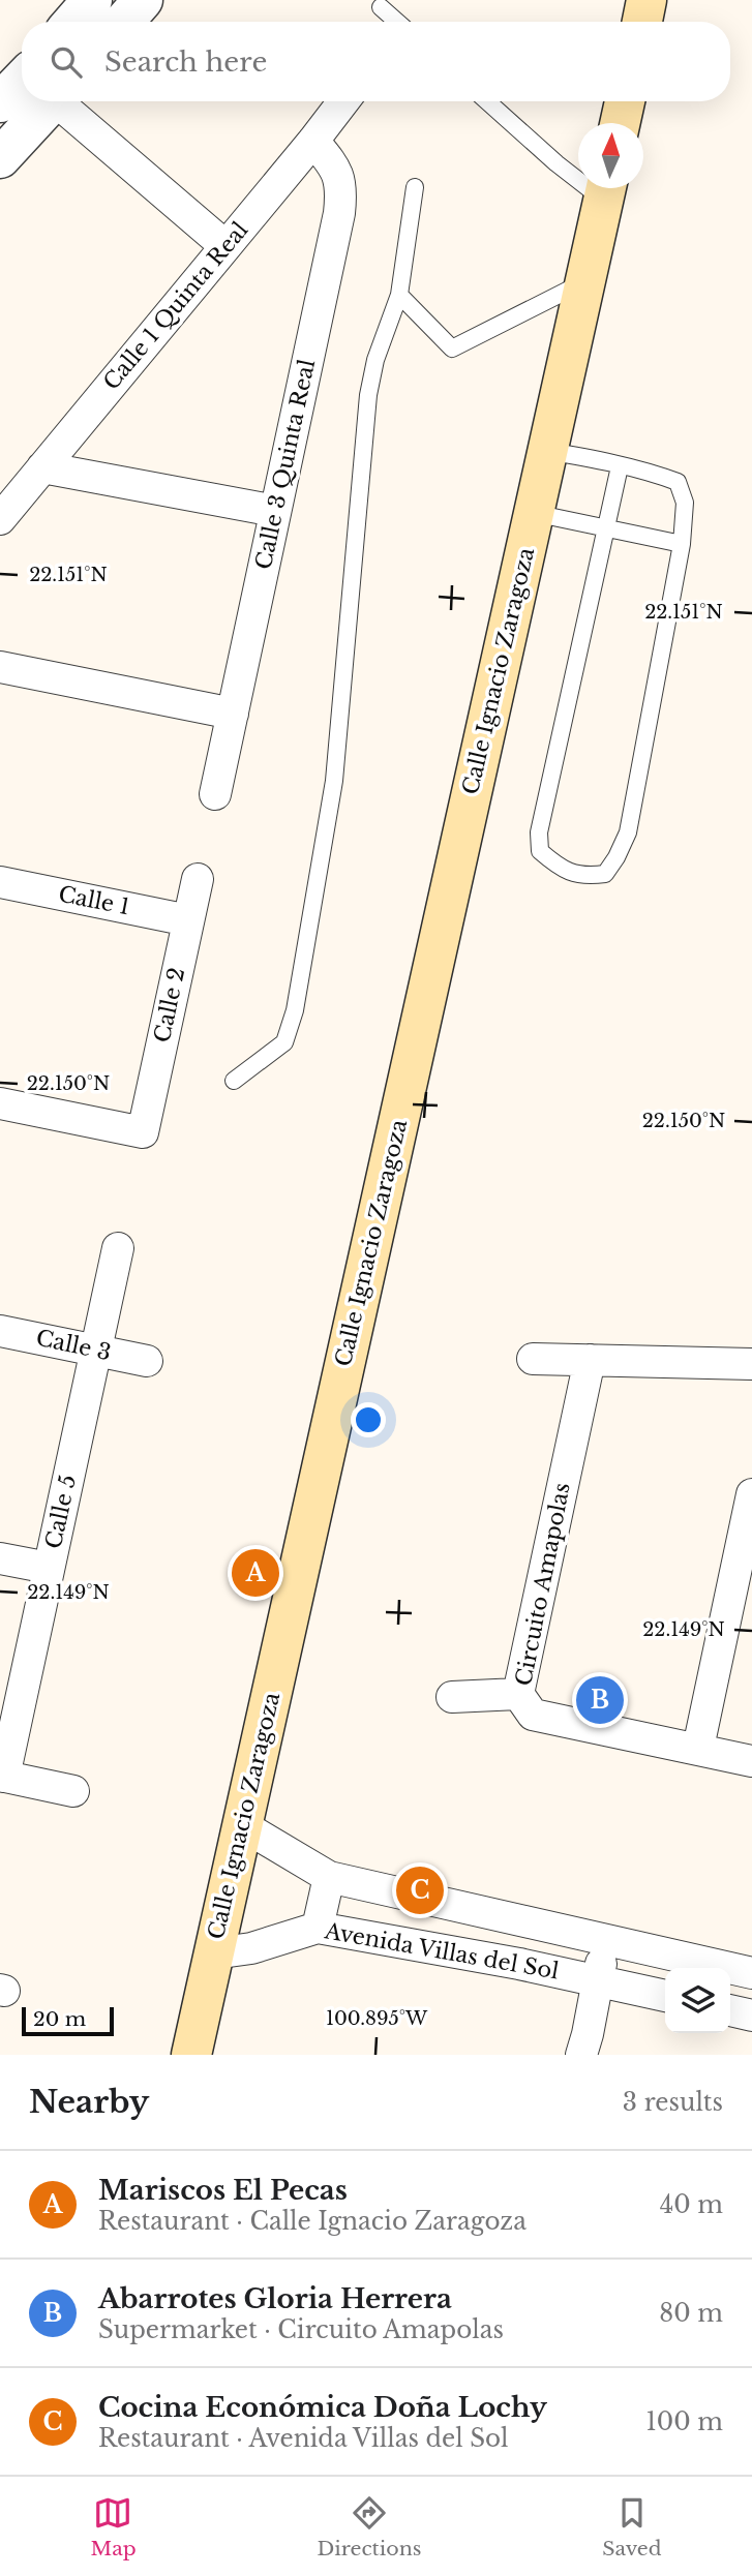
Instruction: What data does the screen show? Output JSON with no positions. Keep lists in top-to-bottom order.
{
  "streets": {
    "main road": ["Calle Ignacio Zaragoza"],
    "street": [
      "Calle 1 Quinta Real",
      "Calle 3 Quinta Real",
      "Calle 1",
      "Calle 2",
      "Calle 3",
      "Calle 5",
      "Circuito Amapolas",
      "Avenida Villas del Sol"
    ]
  },
  "crossings": [
    ["Calle 1 Quinta Real", "Calle 3 Quinta Real"],
    ["Calle Ignacio Zaragoza", "Avenida Villas del Sol"],
    ["Calle 1", "Calle 2"],
    ["Calle 3", "Calle 5"]
  ],
  "scale_bar": "20 m",
  "north": "top",
  "page": {
    "search": "Search here",
    "pins": ["A", "B", "C"],
    "scale": "20 m",
    "heading": ["Nearby", "3 results"],
    "list": [
      {
        "mark": "A",
        "name": "Mariscos El Pecas",
        "note": "Restaurant · Calle Ignacio Zaragoza",
        "value": "40 m"
      },
      {
        "mark": "B",
        "name": "Abarrotes Gloria Herrera",
        "note": "Supermarket · Circuito Amapolas",
        "value": "80 m"
      },
      {
        "mark": "C",
        "name": "Cocina Económica Doña Lochy",
        "note": "Restaurant · Avenida Villas del Sol",
        "value": "100 m"
      }
    ],
    "nav": ["Map", "Directions", "Saved"]
  },
  "coordinates": [
    "22.151°N",
    "22.150°N",
    "22.149°N",
    "100.895°W"
  ]
}
